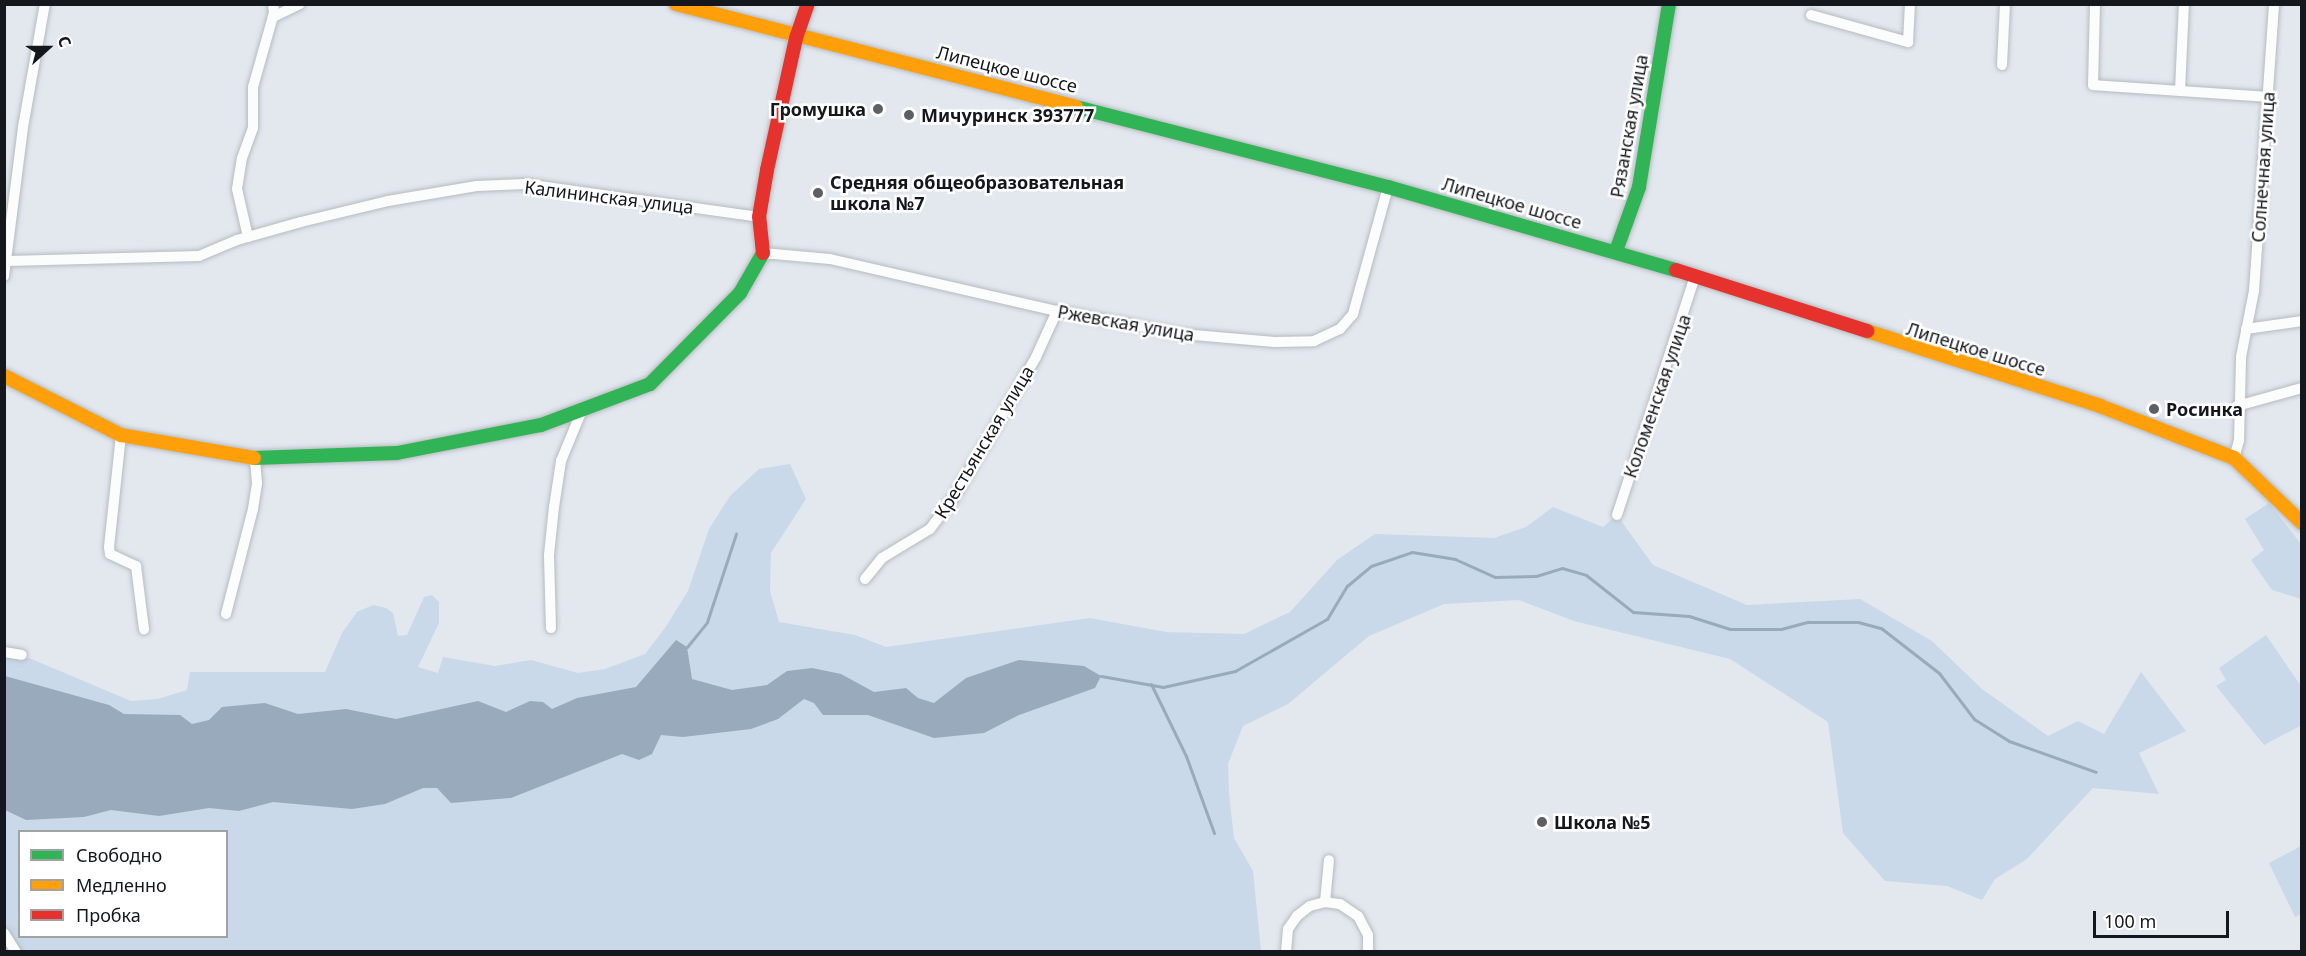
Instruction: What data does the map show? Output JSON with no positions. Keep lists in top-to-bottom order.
{
  "streets": {
    "street": [
      "Липецкое шоссе",
      "Рязанская улица",
      "Солнечная улица",
      "Калининская улица",
      "Ржевская улица",
      "Коломенская улица",
      "Крестьянская улица"
    ]
  },
  "crossings": [
    ["Липецкое шоссе", "Рязанская улица"],
    ["Липецкое шоссе", "Солнечная улица"],
    ["Липецкое шоссе", "Ржевская улица"],
    ["Липецкое шоссе", "Коломенская улица"],
    ["Ржевская улица", "Крестьянская улица"]
  ],
  "places": [
    "Громушка",
    "Мичуринск 393777",
    "Средняя общеобразовательная школа №7",
    "Росинка",
    "Школа №5"
  ],
  "legend": ["Свободно", "Медленно", "Пробка"],
  "scale_bar": "100 m",
  "north": "right"
}
